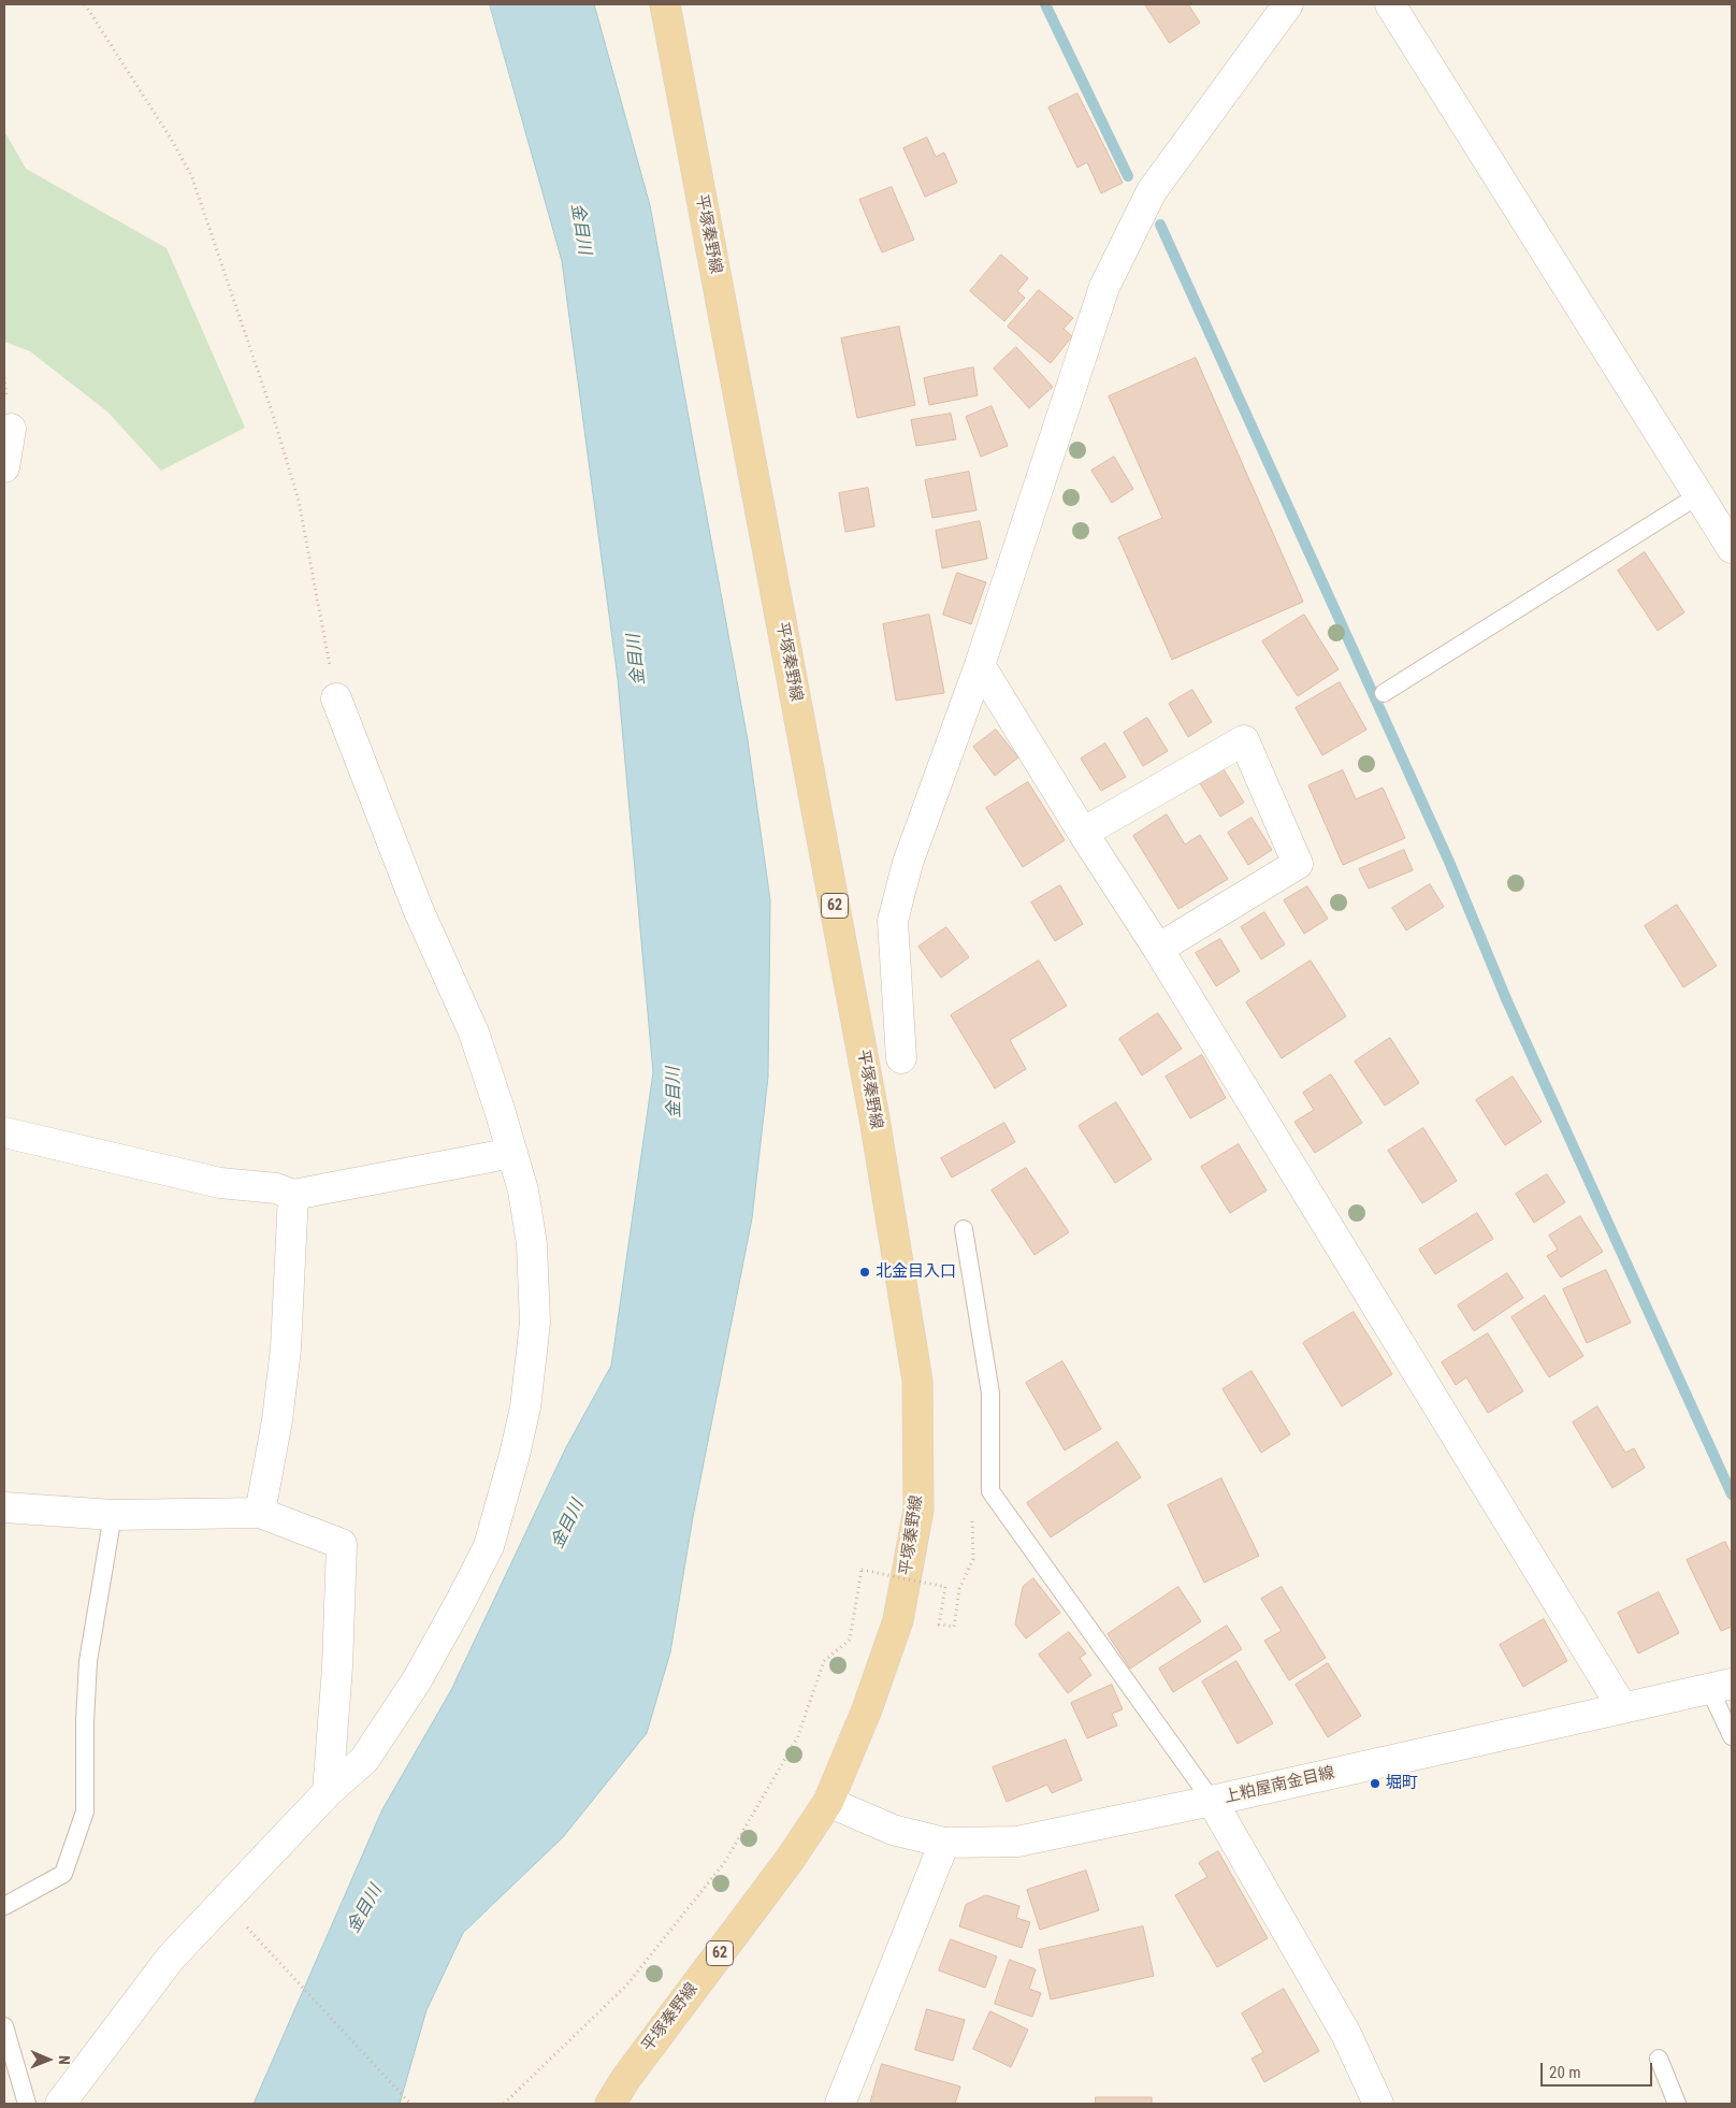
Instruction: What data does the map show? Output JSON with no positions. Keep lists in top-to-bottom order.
{
  "streets": {
    "main road": ["平塚秦野線", "62"],
    "street": ["上粕屋南金目線"]
  },
  "crossings": [
    ["平塚秦野線", "上粕屋南金目線"]
  ],
  "water": ["金目川"],
  "places": ["北金目入口", "堀町"],
  "scale_bar": "20 m",
  "north": "right"
}
